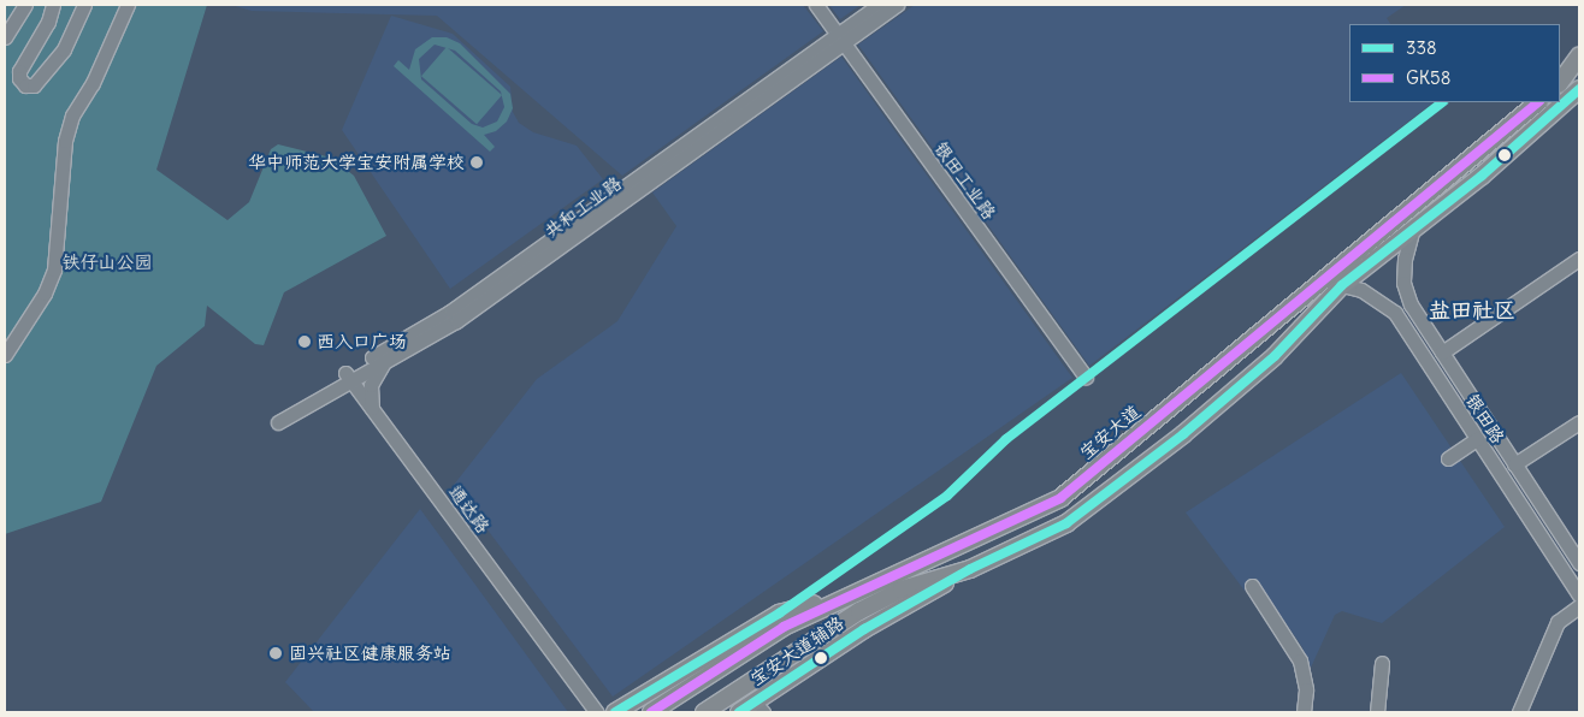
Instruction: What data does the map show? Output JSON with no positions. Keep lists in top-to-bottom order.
{
  "streets": {
    "main road": ["宝安大道", "宝安大道辅路"],
    "street": [
      "银田工业路",
      "共和工业路",
      "银田路",
      "通达路"
    ]
  },
  "crossings": [
    ["银田工业路", "共和工业路"],
    ["共和工业路", "通达路"],
    ["宝安大道", "宝安大道辅路"]
  ],
  "districts": ["盐田社区"],
  "parks": ["铁仔山公园"],
  "places": ["华中师范大学宝安附属学校", "西入口广场", "固兴社区健康服务站"],
  "lines": ["transit line 338", "transit line GK58"],
  "legend": ["338", "GK58"]
}
